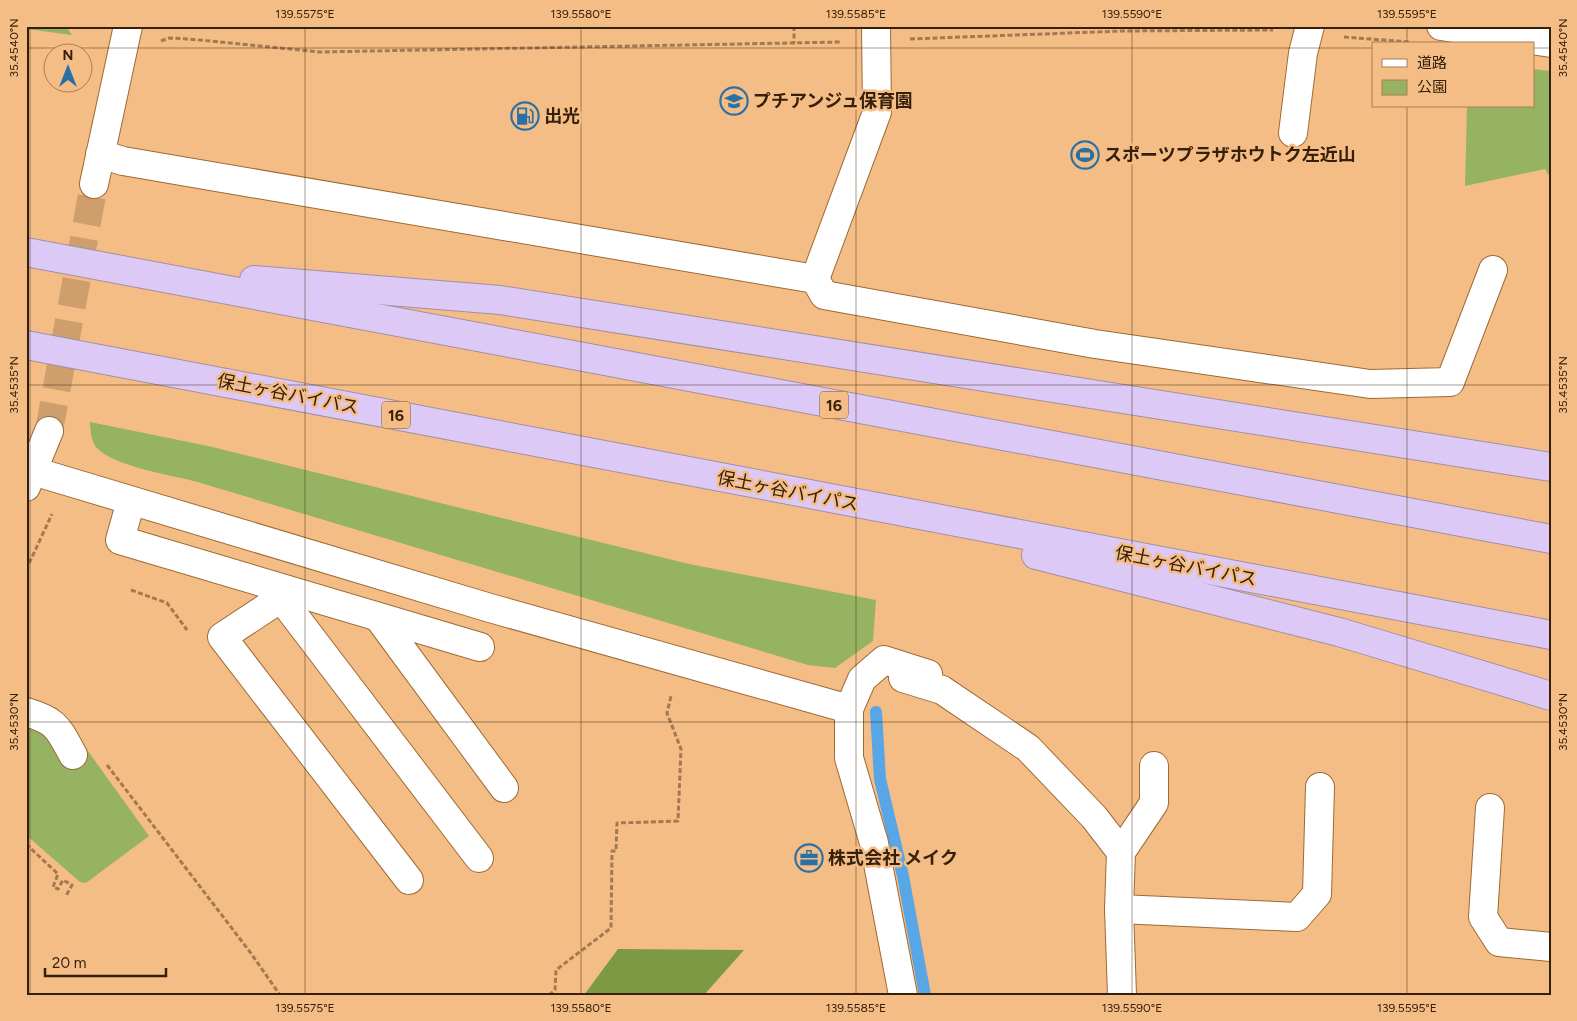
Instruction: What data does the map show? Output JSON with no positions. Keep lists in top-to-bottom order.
{
  "streets": {
    "highway": ["保土ヶ谷バイパス", "16"]
  },
  "places": {
    "school or university": ["プチアンジュ保育園"],
    "fuel station": ["出光"],
    "sports": ["スポーツプラザホウトク左近山"],
    "office": ["株式会社 メイク"]
  },
  "legend": ["道路", "公園"],
  "scale_bar": "20 m",
  "north": "top",
  "coordinates": [
    "139.5575°E",
    "139.5580°E",
    "139.5585°E",
    "139.5590°E",
    "139.5595°E",
    "35.4540°N",
    "35.4535°N",
    "35.4530°N"
  ]
}
